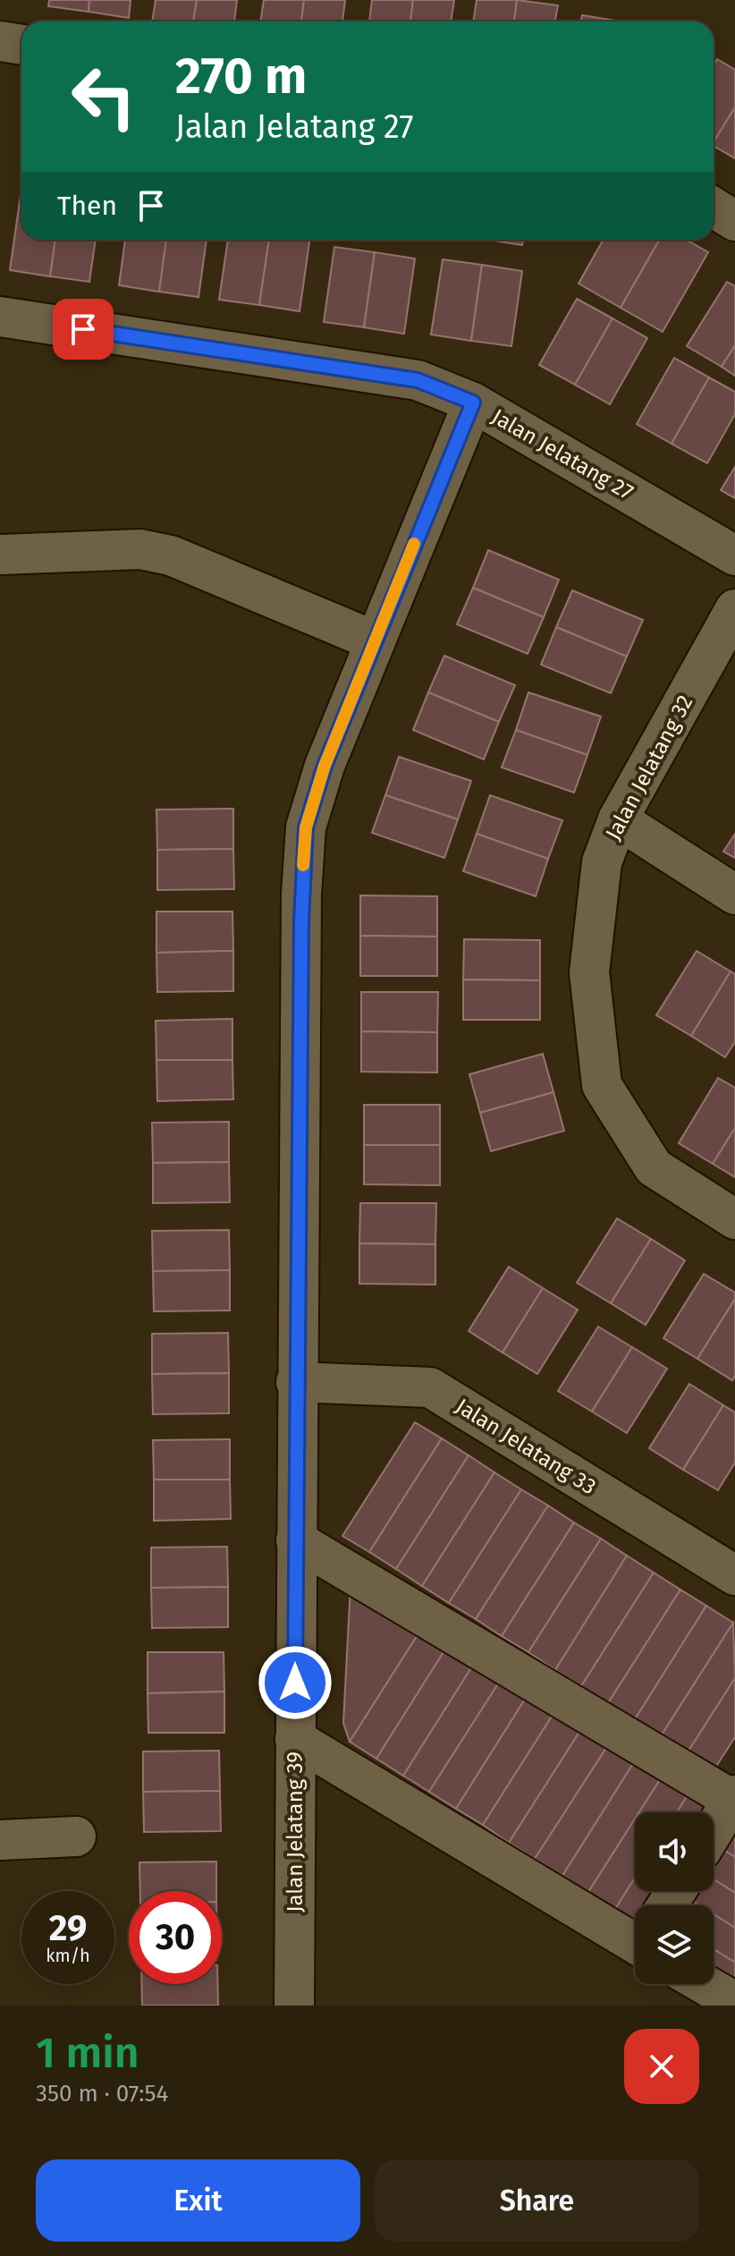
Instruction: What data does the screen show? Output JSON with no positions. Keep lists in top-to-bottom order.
{
  "streets": {
    "street": [
      "Jalan Jelatang 27",
      "Jalan Jelatang 32",
      "Jalan Jelatang 33",
      "Jalan Jelatang 39"
    ]
  },
  "crossings": [
    ["Jalan Jelatang 27", "Jalan Jelatang 39"],
    ["Jalan Jelatang 33", "Jalan Jelatang 39"]
  ],
  "page": {
    "turn": ["270 m", "Jalan Jelatang 27"],
    "then": "Then",
    "speed": "29 km/h",
    "limit": "30",
    "heading": ["1 min", "350 m · 07:54"],
    "buttons": ["Exit", "Share"]
  }
}
